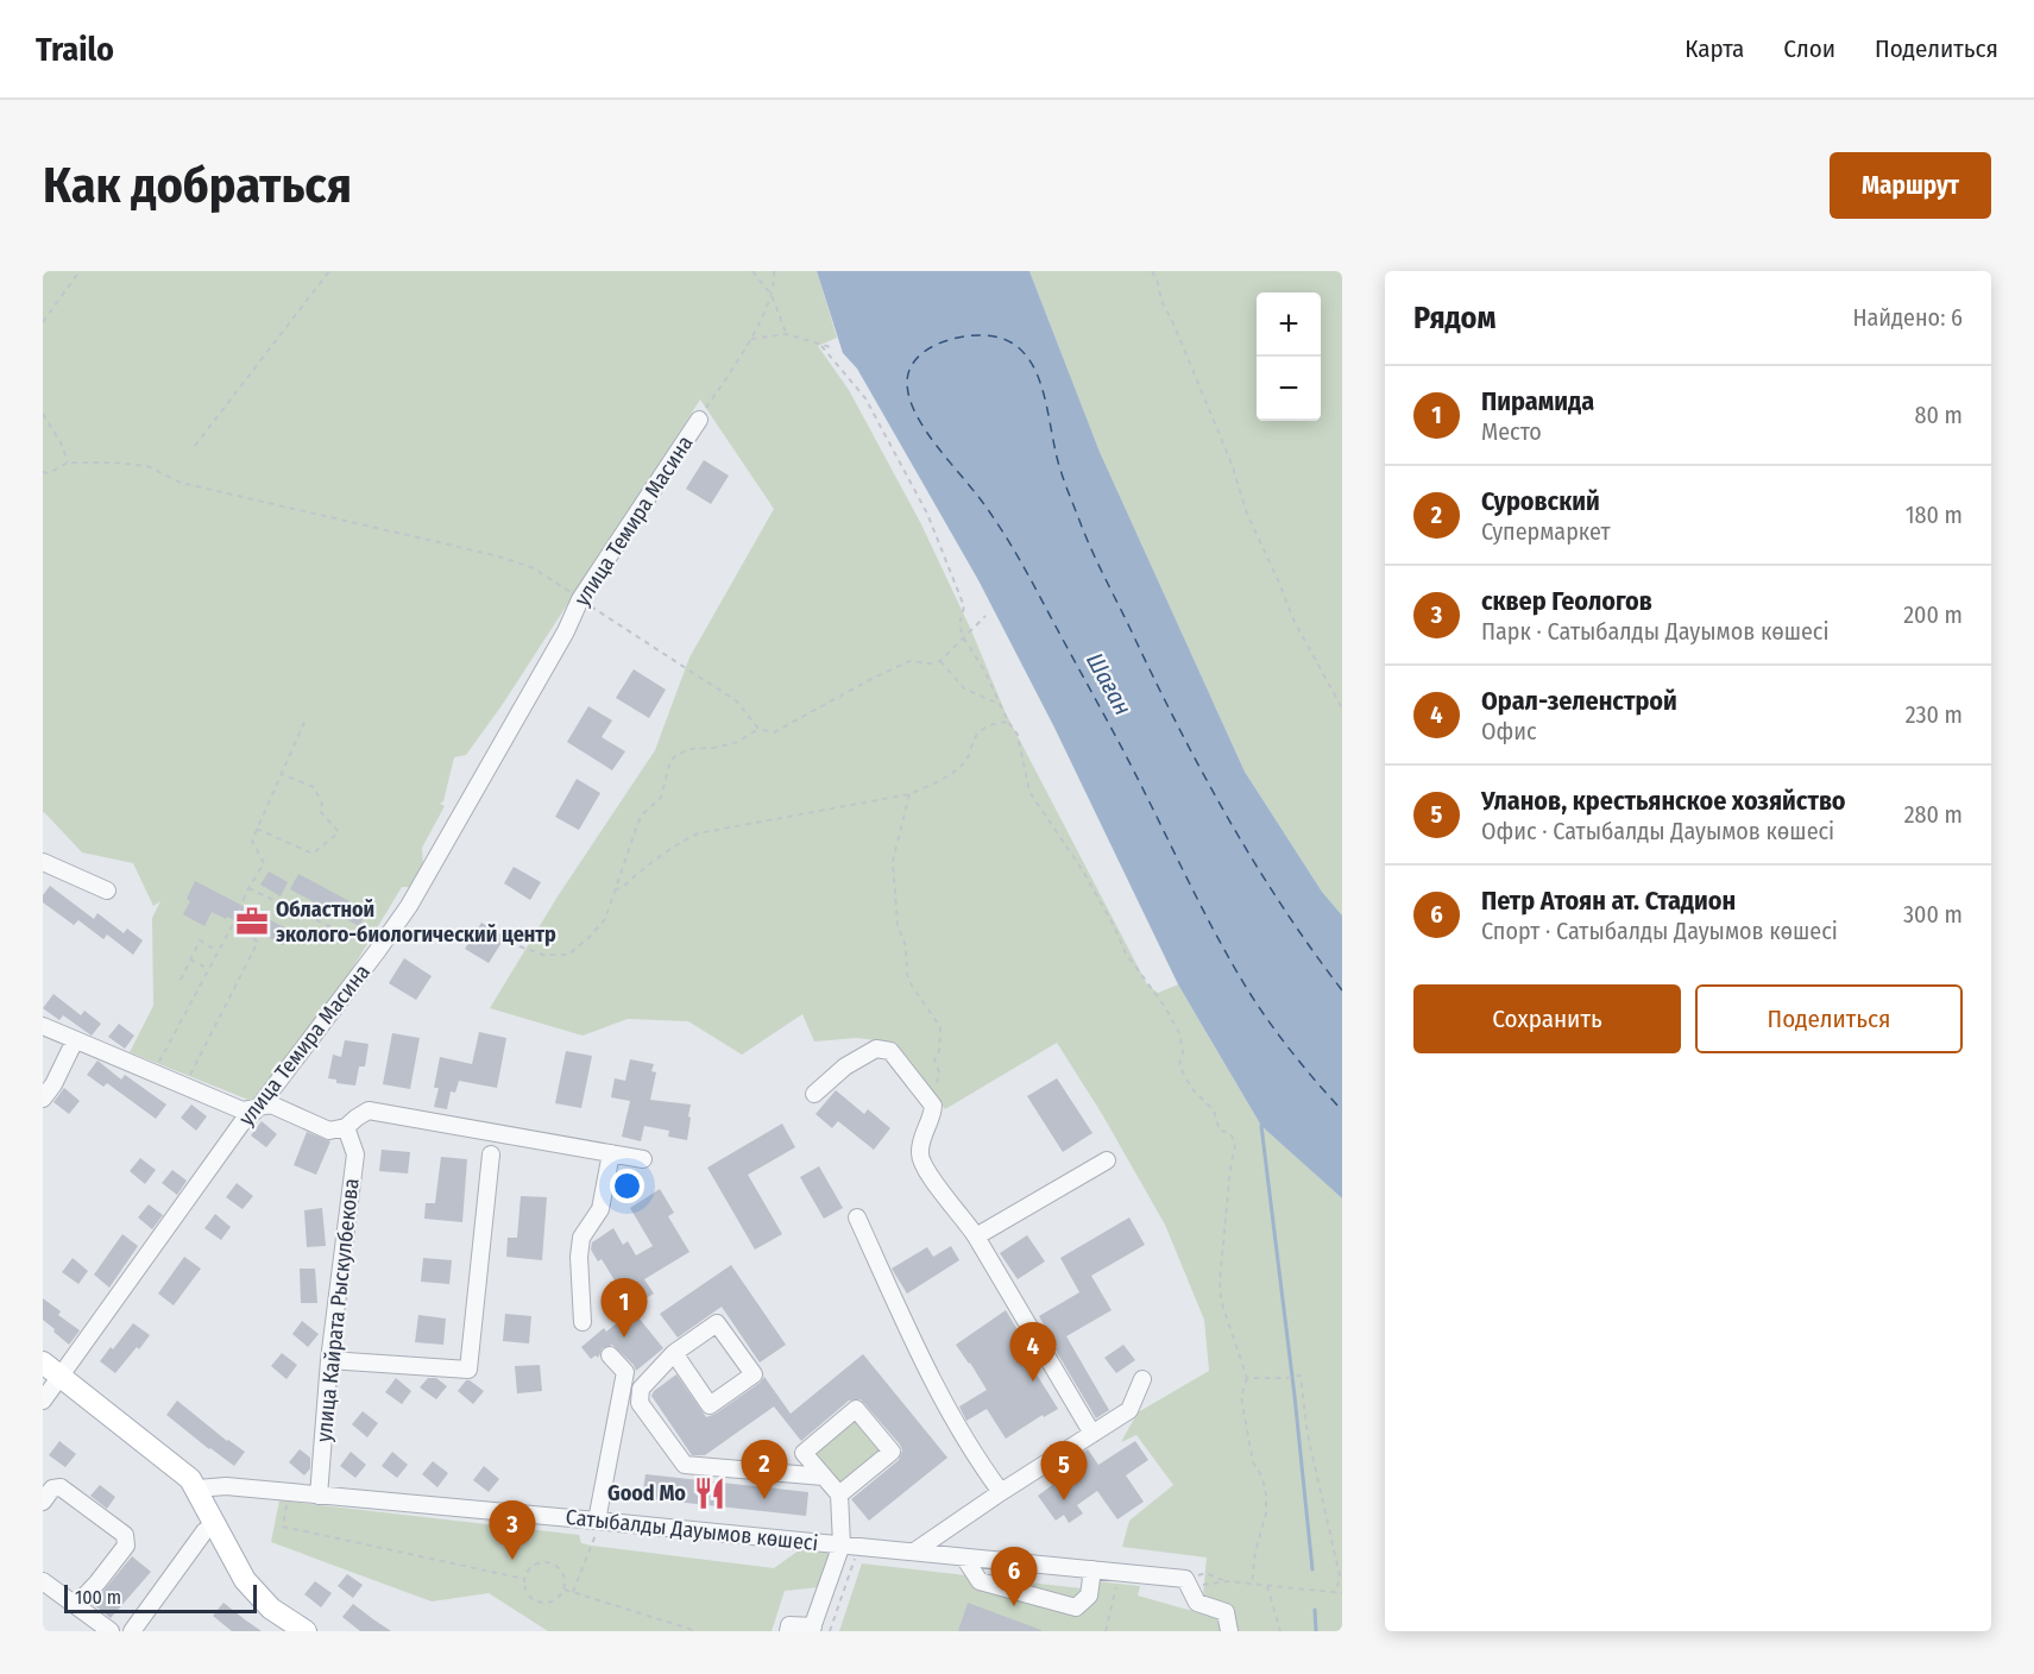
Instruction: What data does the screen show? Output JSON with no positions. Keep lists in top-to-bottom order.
{
  "streets": {
    "street": ["улица Темира Масина", "улица Кайрата Рыскулбекова", "Сатыбалды Дауымов көшесі"]
  },
  "crossings": [
    ["улица Кайрата Рыскулбекова", "Сатыбалды Дауымов көшесі"]
  ],
  "water": ["Шаған"],
  "places": {
    "office": ["Областной эколого-биологический центр"],
    "restaurant": ["Good Mo"]
  },
  "scale_bar": "100 m",
  "page": {
    "header": "Trailo",
    "nav": ["Карта", "Слои", "Поделиться"],
    "buttons": [
      "Маршрут",
      ["Сохранить", "Поделиться"]
    ],
    "title": "Как добраться",
    "heading": ["Рядом", "Найдено: 6"],
    "map_buttons": ["+", "−"],
    "list": [
      {
        "mark": "1",
        "name": "Пирамида",
        "note": "Место",
        "value": "80 m"
      },
      {
        "mark": "2",
        "name": "Суровский",
        "note": "Супермаркет",
        "value": "180 m"
      },
      {
        "mark": "3",
        "name": "сквер Геологов",
        "note": "Парк · Сатыбалды Дауымов көшесі",
        "value": "200 m"
      },
      {
        "mark": "4",
        "name": "Орал-зеленстрой",
        "note": "Офис",
        "value": "230 m"
      },
      {
        "mark": "5",
        "name": "Уланов, крестьянское хозяйство",
        "note": "Офис · Сатыбалды Дауымов көшесі",
        "value": "280 m"
      },
      {
        "mark": "6",
        "name": "Петр Атоян ат. Стадион",
        "note": "Спорт · Сатыбалды Дауымов көшесі",
        "value": "300 m"
      }
    ],
    "pins": [
      "1",
      "4",
      "2",
      "5",
      "3",
      "6"
    ],
    "scale": "100 m"
  }
}
